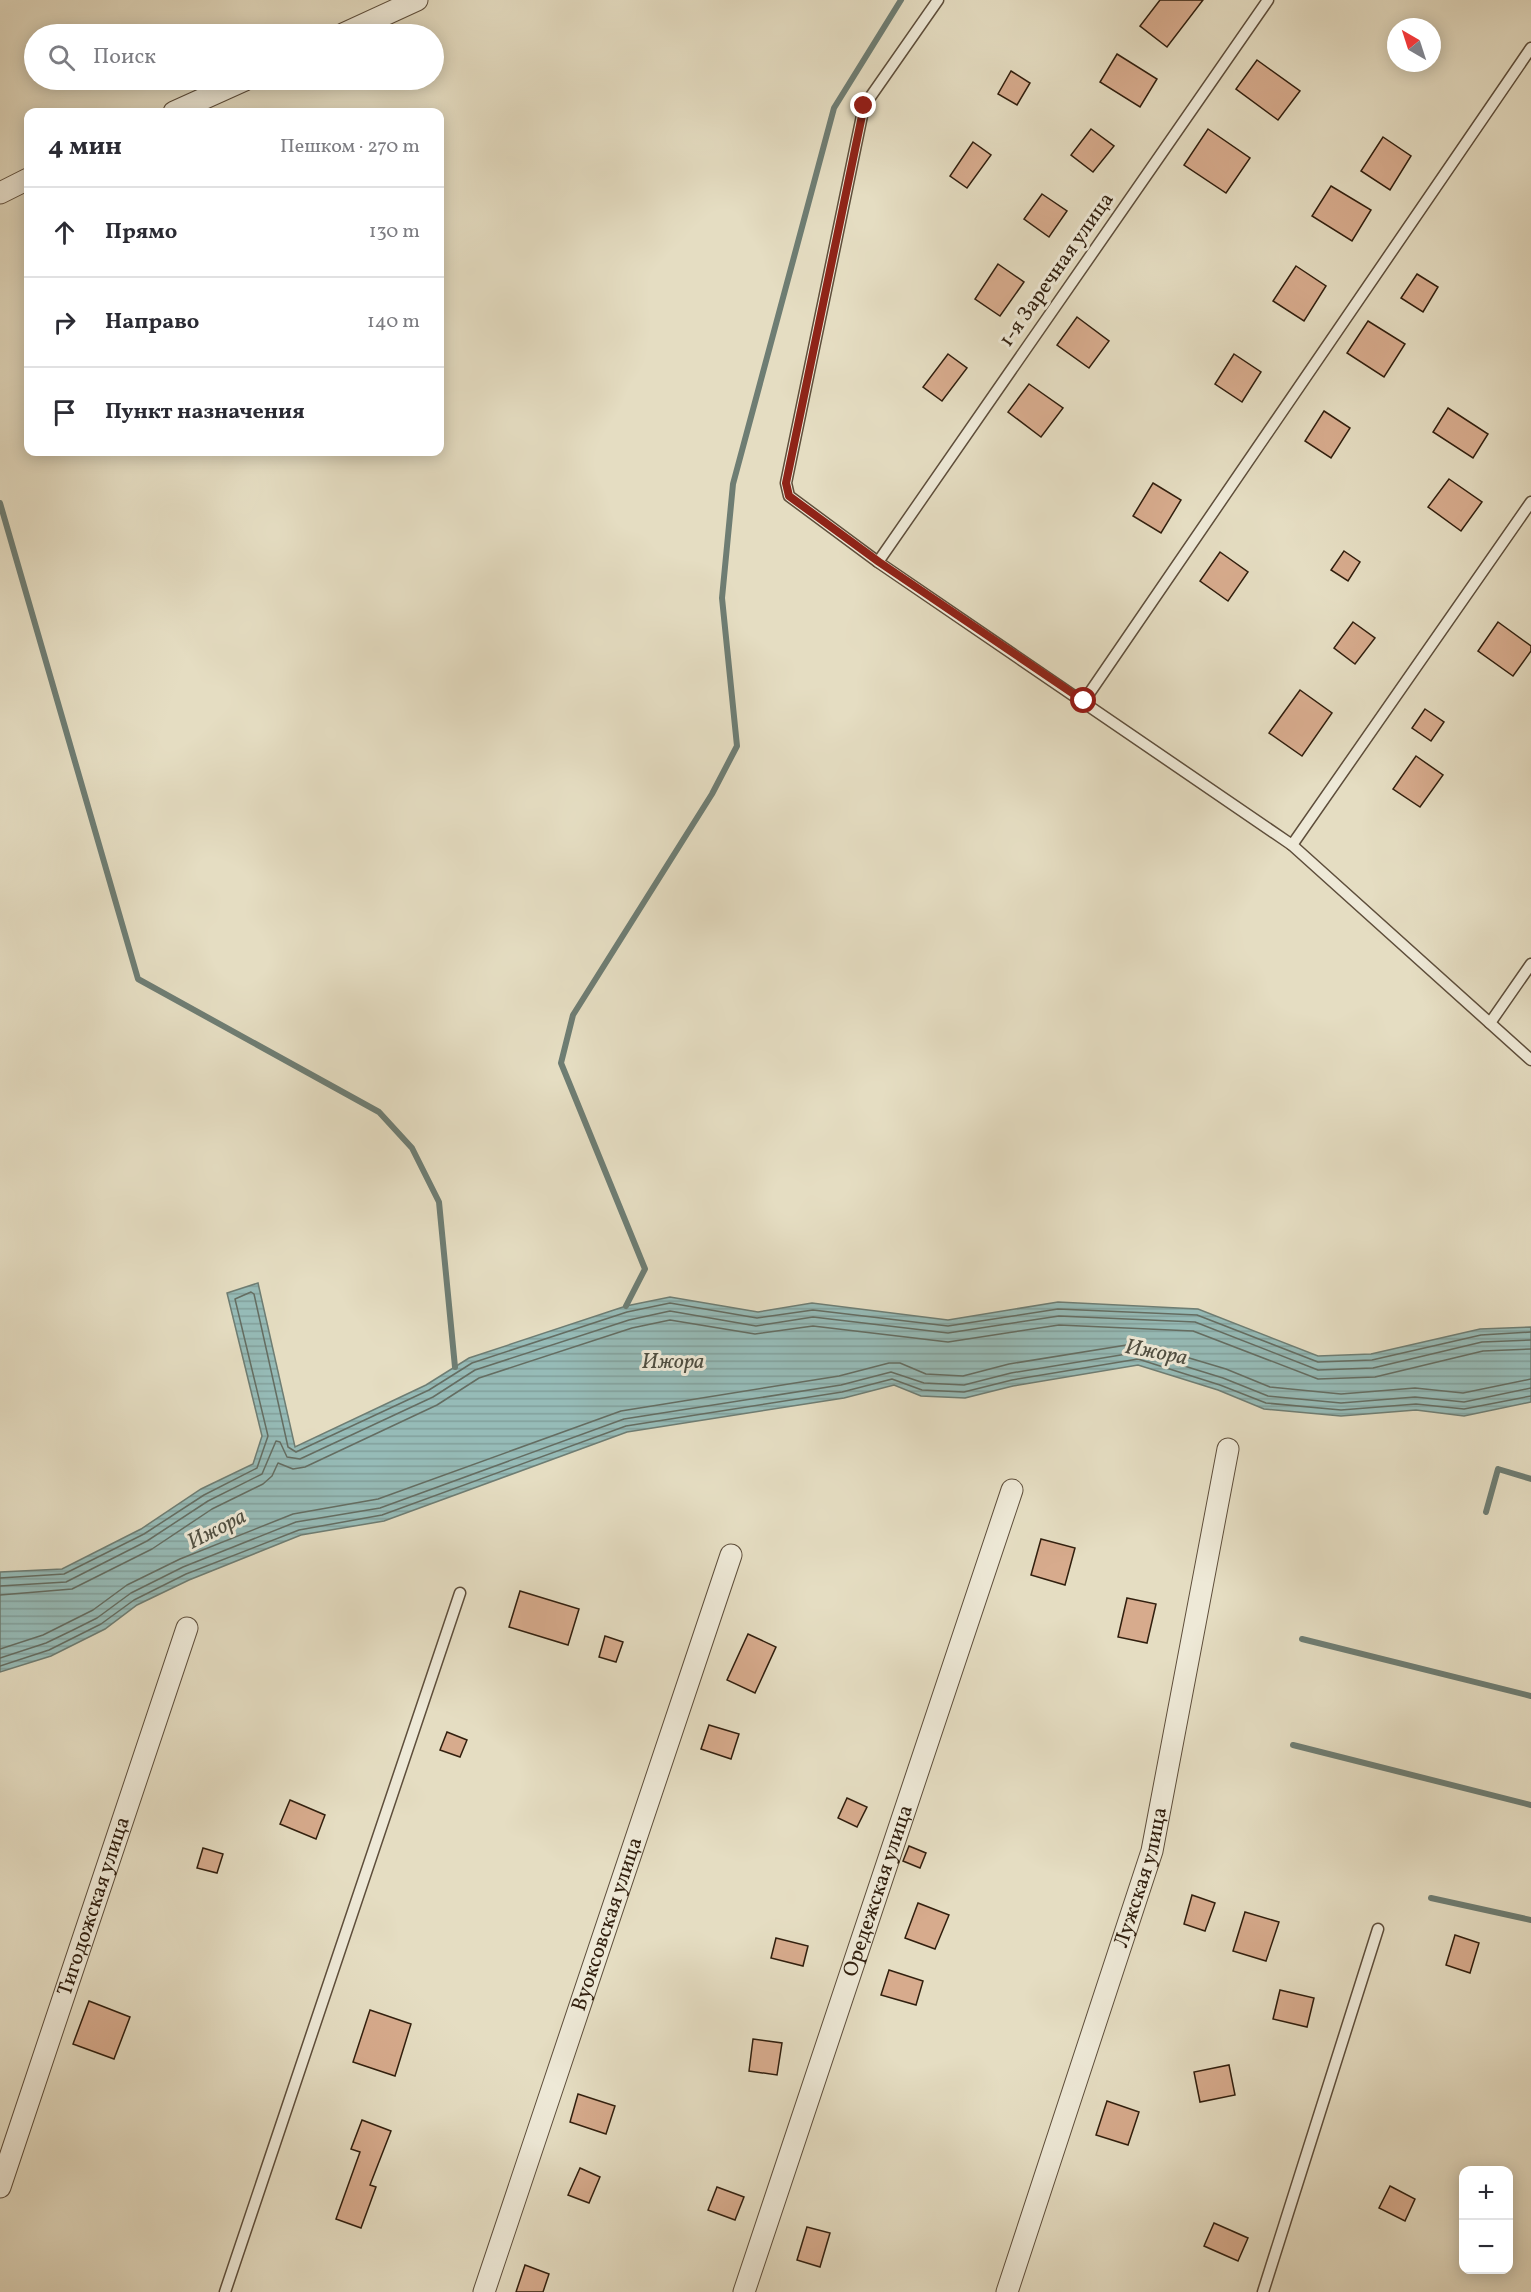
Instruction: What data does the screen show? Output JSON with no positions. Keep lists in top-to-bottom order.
{
  "streets": {
    "street": [
      "Лужская улица",
      "Оредежская улица",
      "Тигодожская улица",
      "Вуоксовская улица"
    ],
    "lane": ["1-я Заречная улица"]
  },
  "water": ["Ижора"],
  "north": "top left",
  "page": {
    "search": "Поиск",
    "heading": ["4 мин", "Пешком · 270 m"],
    "list": [
      ["Прямо", "130 m"],
      ["Направо", "140 m"],
      "Пункт назначения"
    ],
    "map_buttons": ["+", "−"]
  }
}
